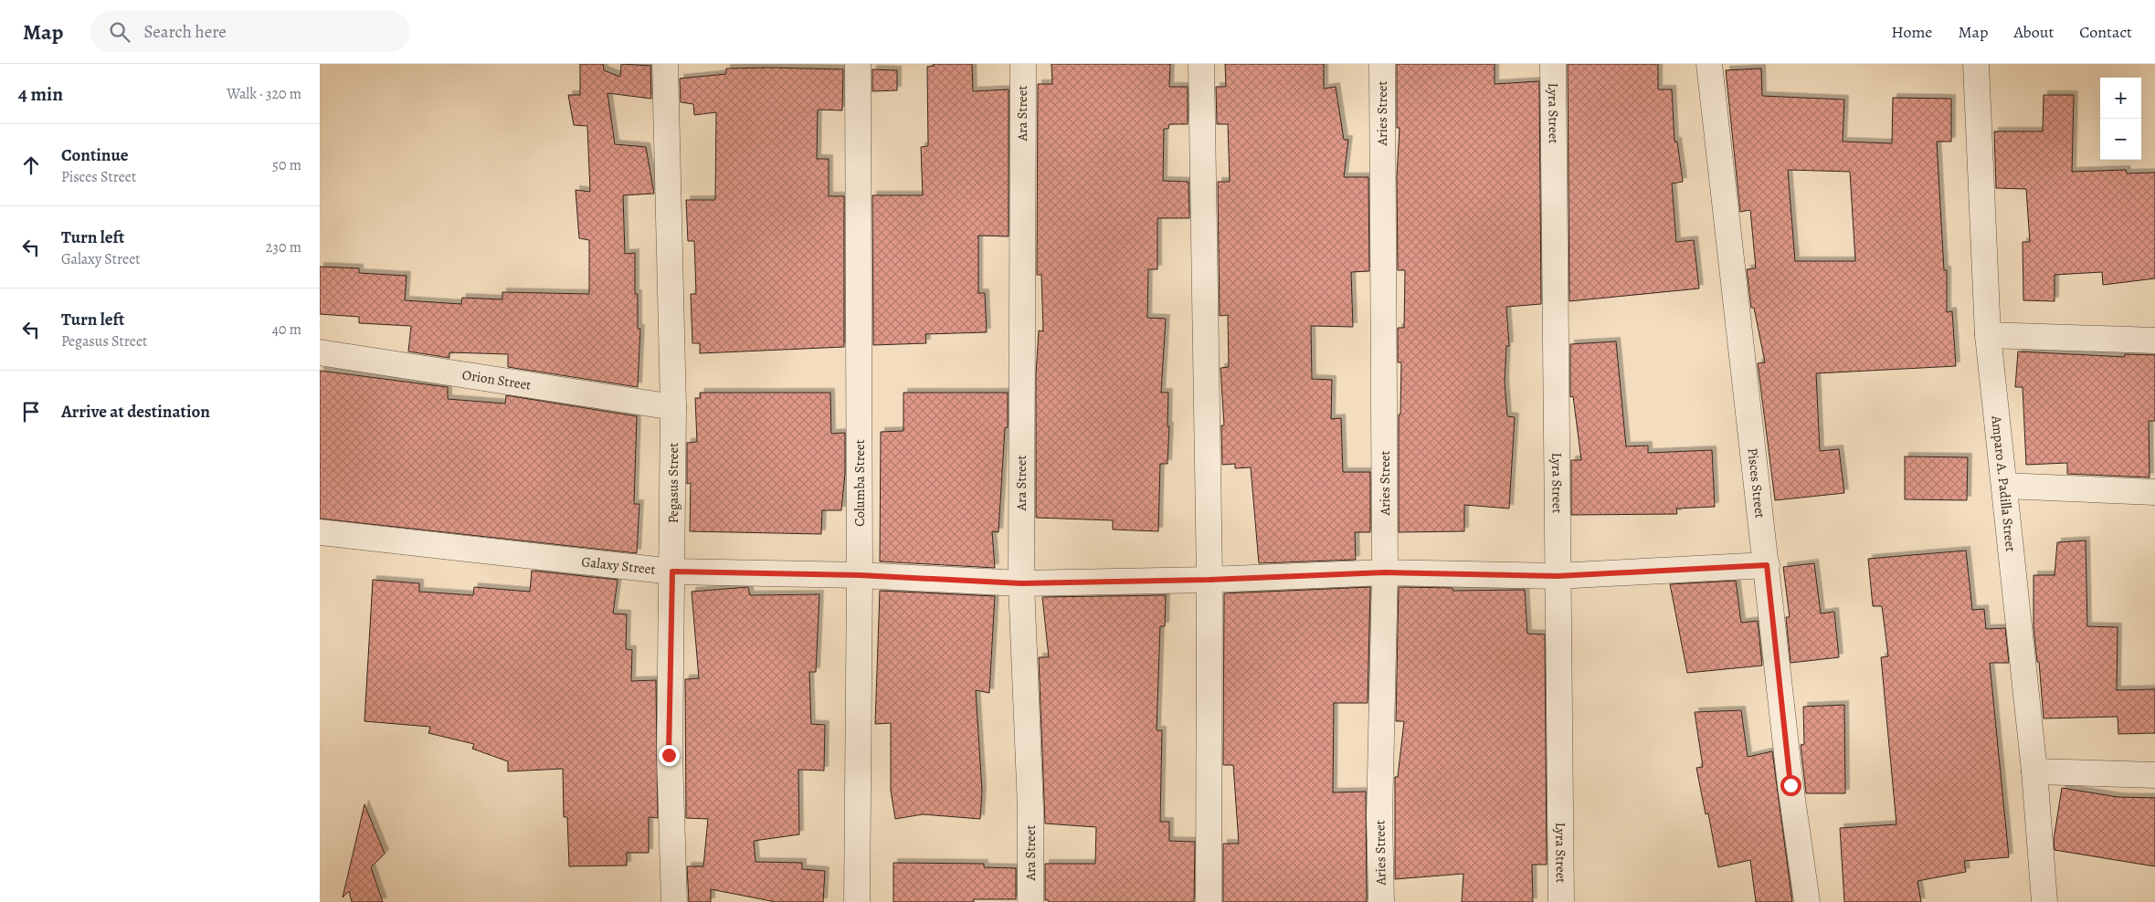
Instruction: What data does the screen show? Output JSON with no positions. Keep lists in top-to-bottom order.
{
  "streets": {
    "street": [
      "Ara Street",
      "Aries Street",
      "Lyra Street",
      "Orion Street",
      "Pegasus Street",
      "Columba Street",
      "Pisces Street",
      "Amparo A. Padilla Street",
      "Galaxy Street"
    ]
  },
  "crossings": [
    ["Ara Street", "Galaxy Street"],
    ["Aries Street", "Galaxy Street"],
    ["Lyra Street", "Galaxy Street"],
    ["Orion Street", "Pegasus Street"],
    ["Pegasus Street", "Galaxy Street"],
    ["Columba Street", "Galaxy Street"],
    ["Pisces Street", "Galaxy Street"]
  ],
  "page": {
    "header": "Map",
    "search": "Search here",
    "nav": [
      "Home",
      "Map",
      "About",
      "Contact"
    ],
    "heading": ["4 min", "Walk · 320 m"],
    "map_buttons": ["+", "−"],
    "list": [
      ["Continue", "Pisces Street", "50 m"],
      ["Turn left", "Galaxy Street", "230 m"],
      ["Turn left", "Pegasus Street", "40 m"],
      "Arrive at destination"
    ]
  }
}
